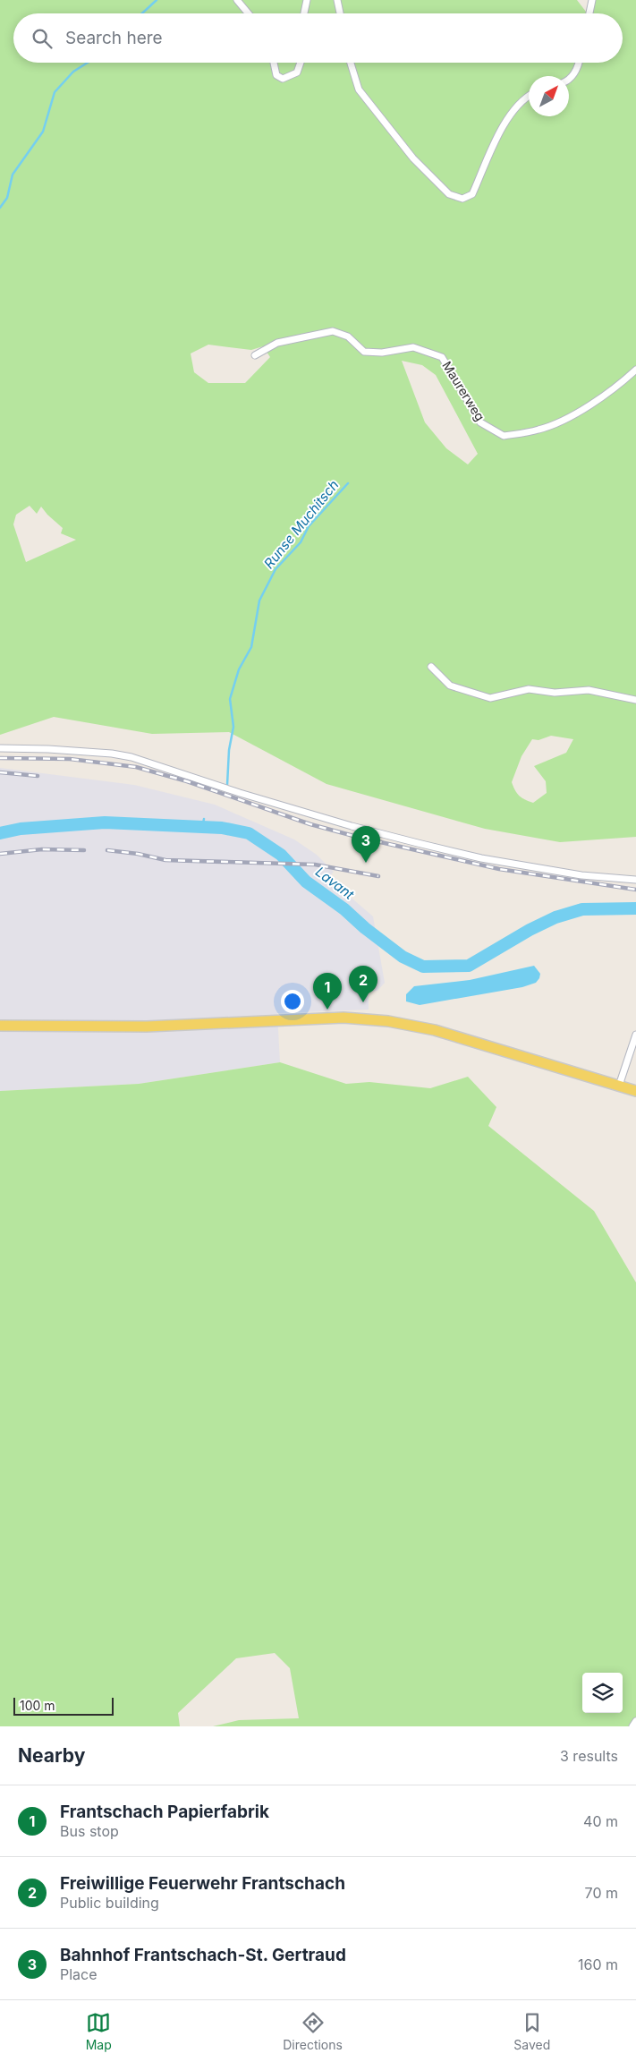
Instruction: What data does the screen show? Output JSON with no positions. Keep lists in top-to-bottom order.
{
  "streets": {
    "street": ["Maurerweg"]
  },
  "water": ["Runse Muchitsch", "Lavant"],
  "scale_bar": "100 m",
  "north": "top right",
  "page": {
    "search": "Search here",
    "pins": ["3", "2", "1"],
    "scale": "100 m",
    "heading": ["Nearby", "3 results"],
    "list": [
      {
        "mark": "1",
        "name": "Frantschach Papierfabrik",
        "note": "Bus stop",
        "value": "40 m"
      },
      {
        "mark": "2",
        "name": "Freiwillige Feuerwehr Frantschach",
        "note": "Public building",
        "value": "70 m"
      },
      {
        "mark": "3",
        "name": "Bahnhof Frantschach-St. Gertraud",
        "note": "Place",
        "value": "160 m"
      }
    ],
    "nav": ["Map", "Directions", "Saved"]
  }
}
